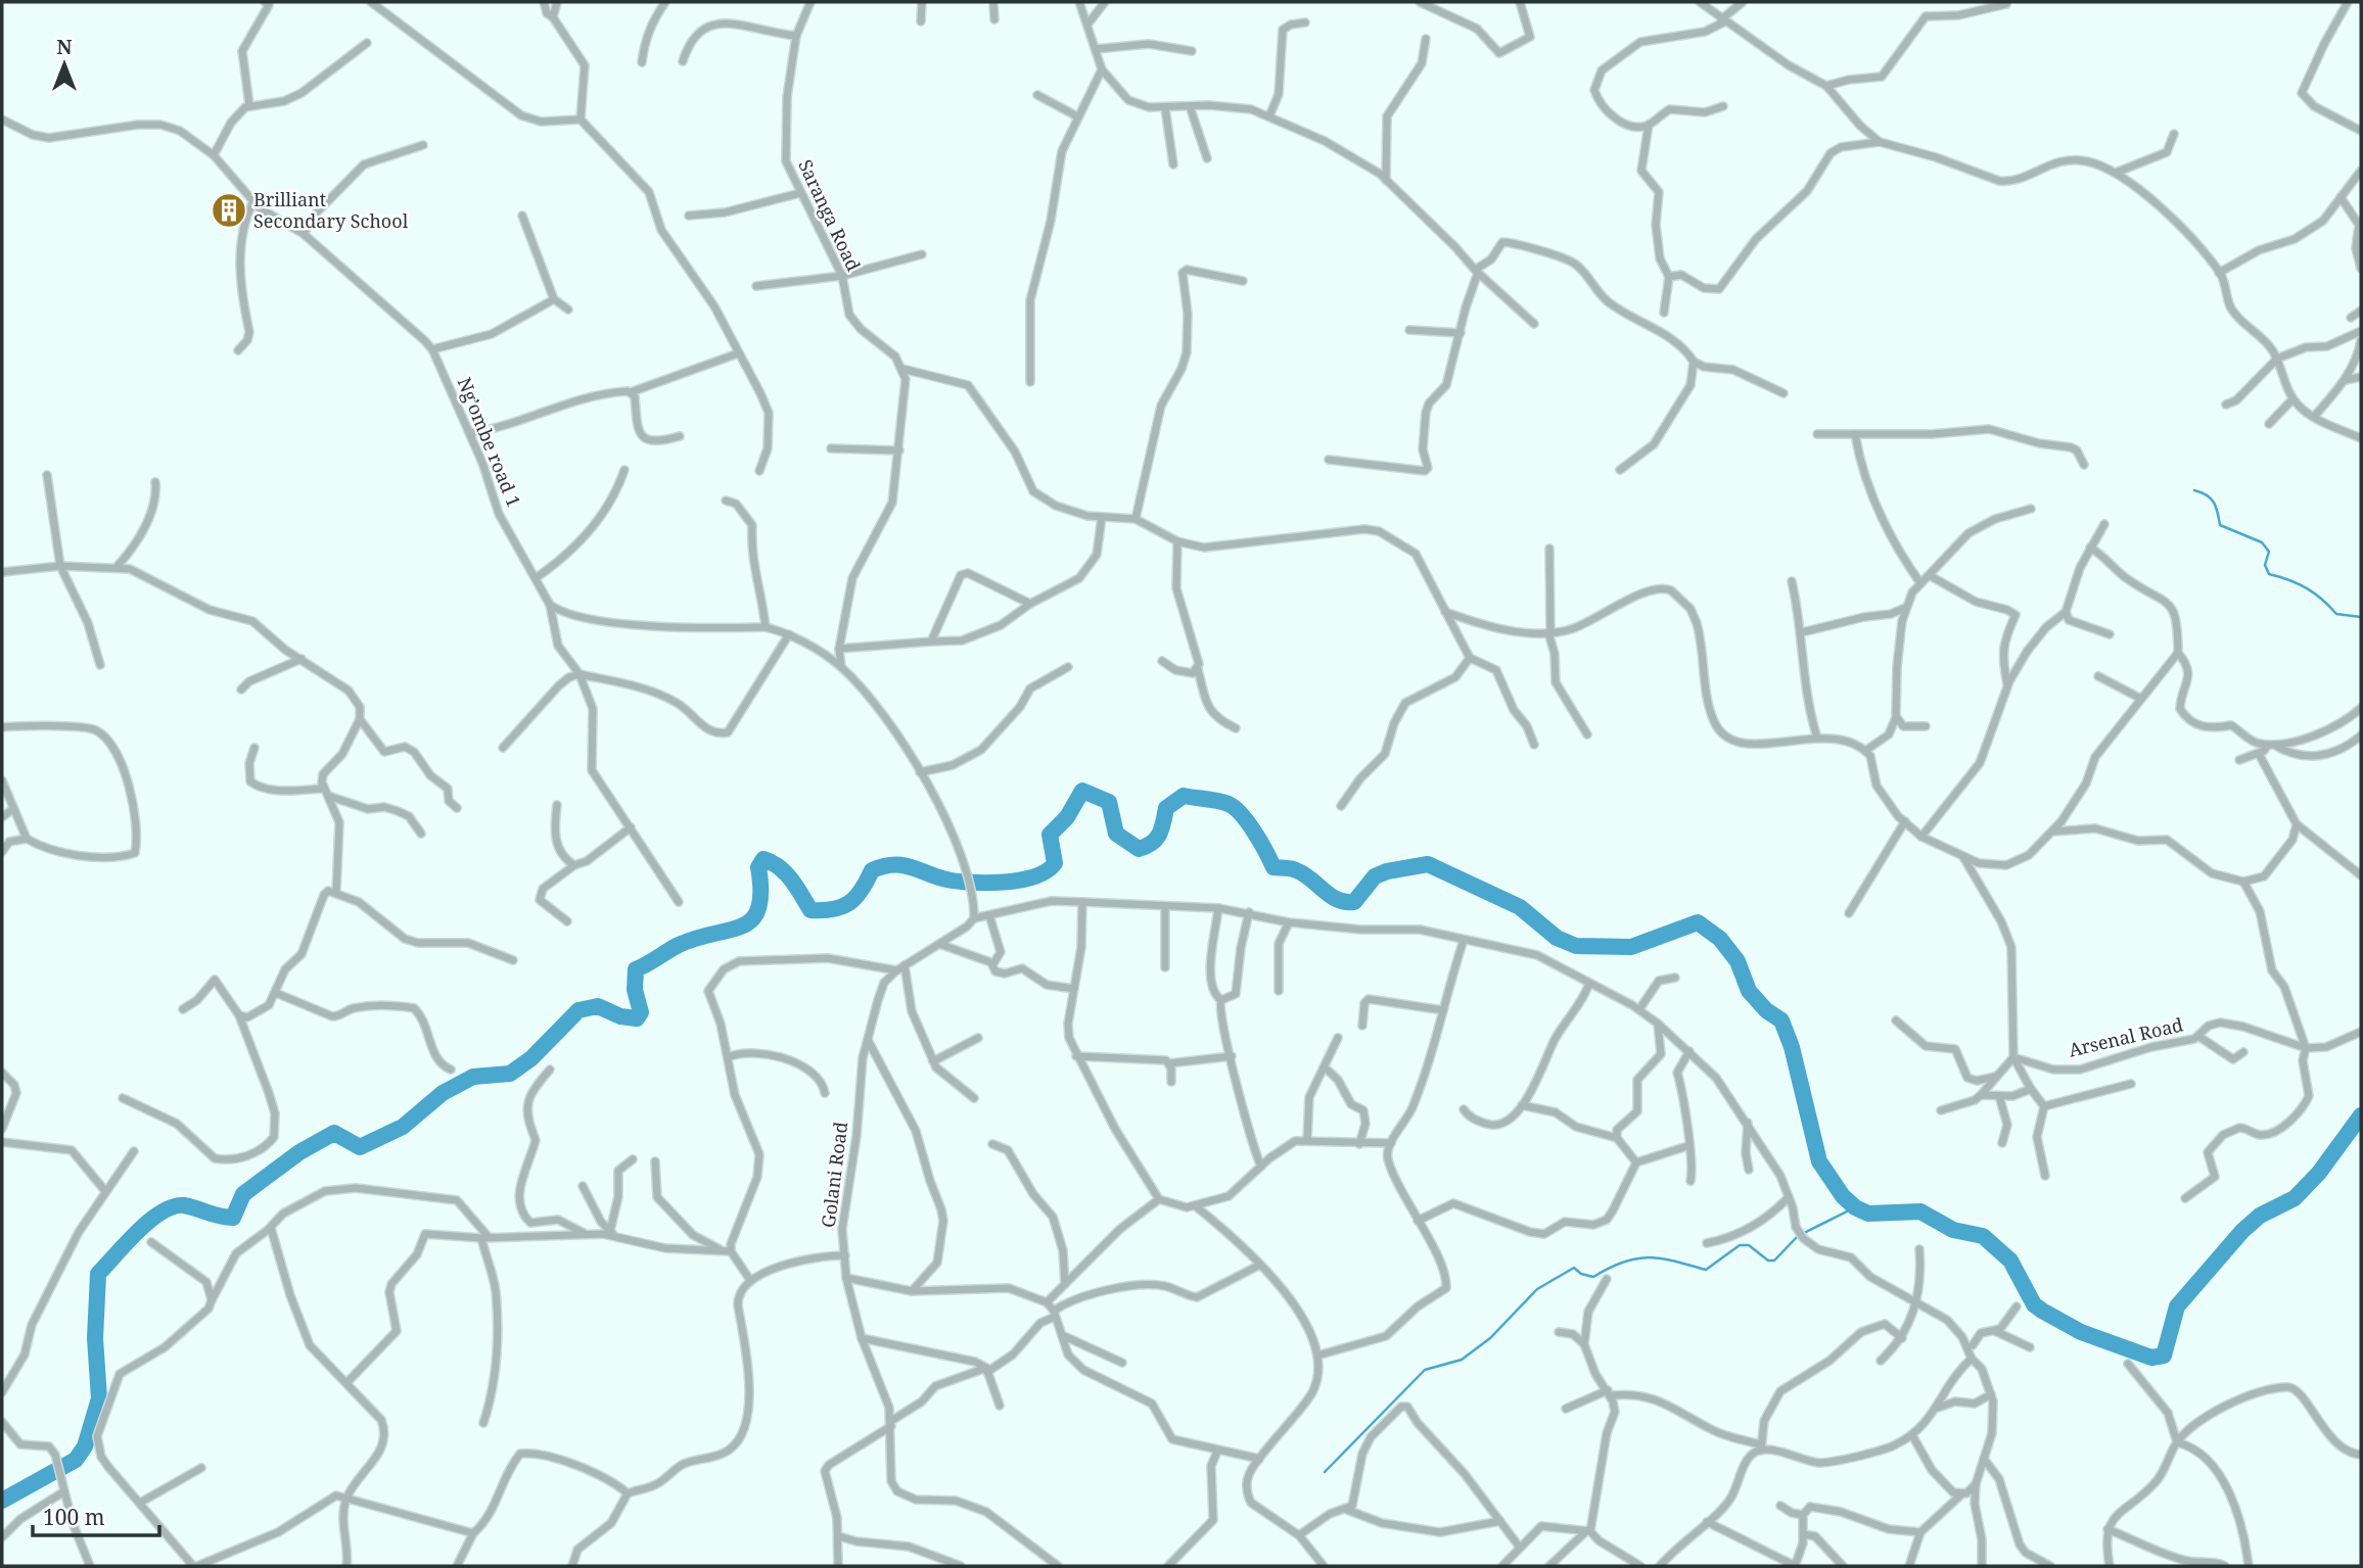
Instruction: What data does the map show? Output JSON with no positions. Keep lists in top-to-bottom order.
{
  "streets": {
    "street": [
      "Saranga Road",
      "Ng’ombe road 1",
      "Arsenal Road",
      "Golani Road"
    ]
  },
  "places": {
    "building": ["Brilliant Secondary School"]
  },
  "scale_bar": "100 m",
  "north": "top"
}
